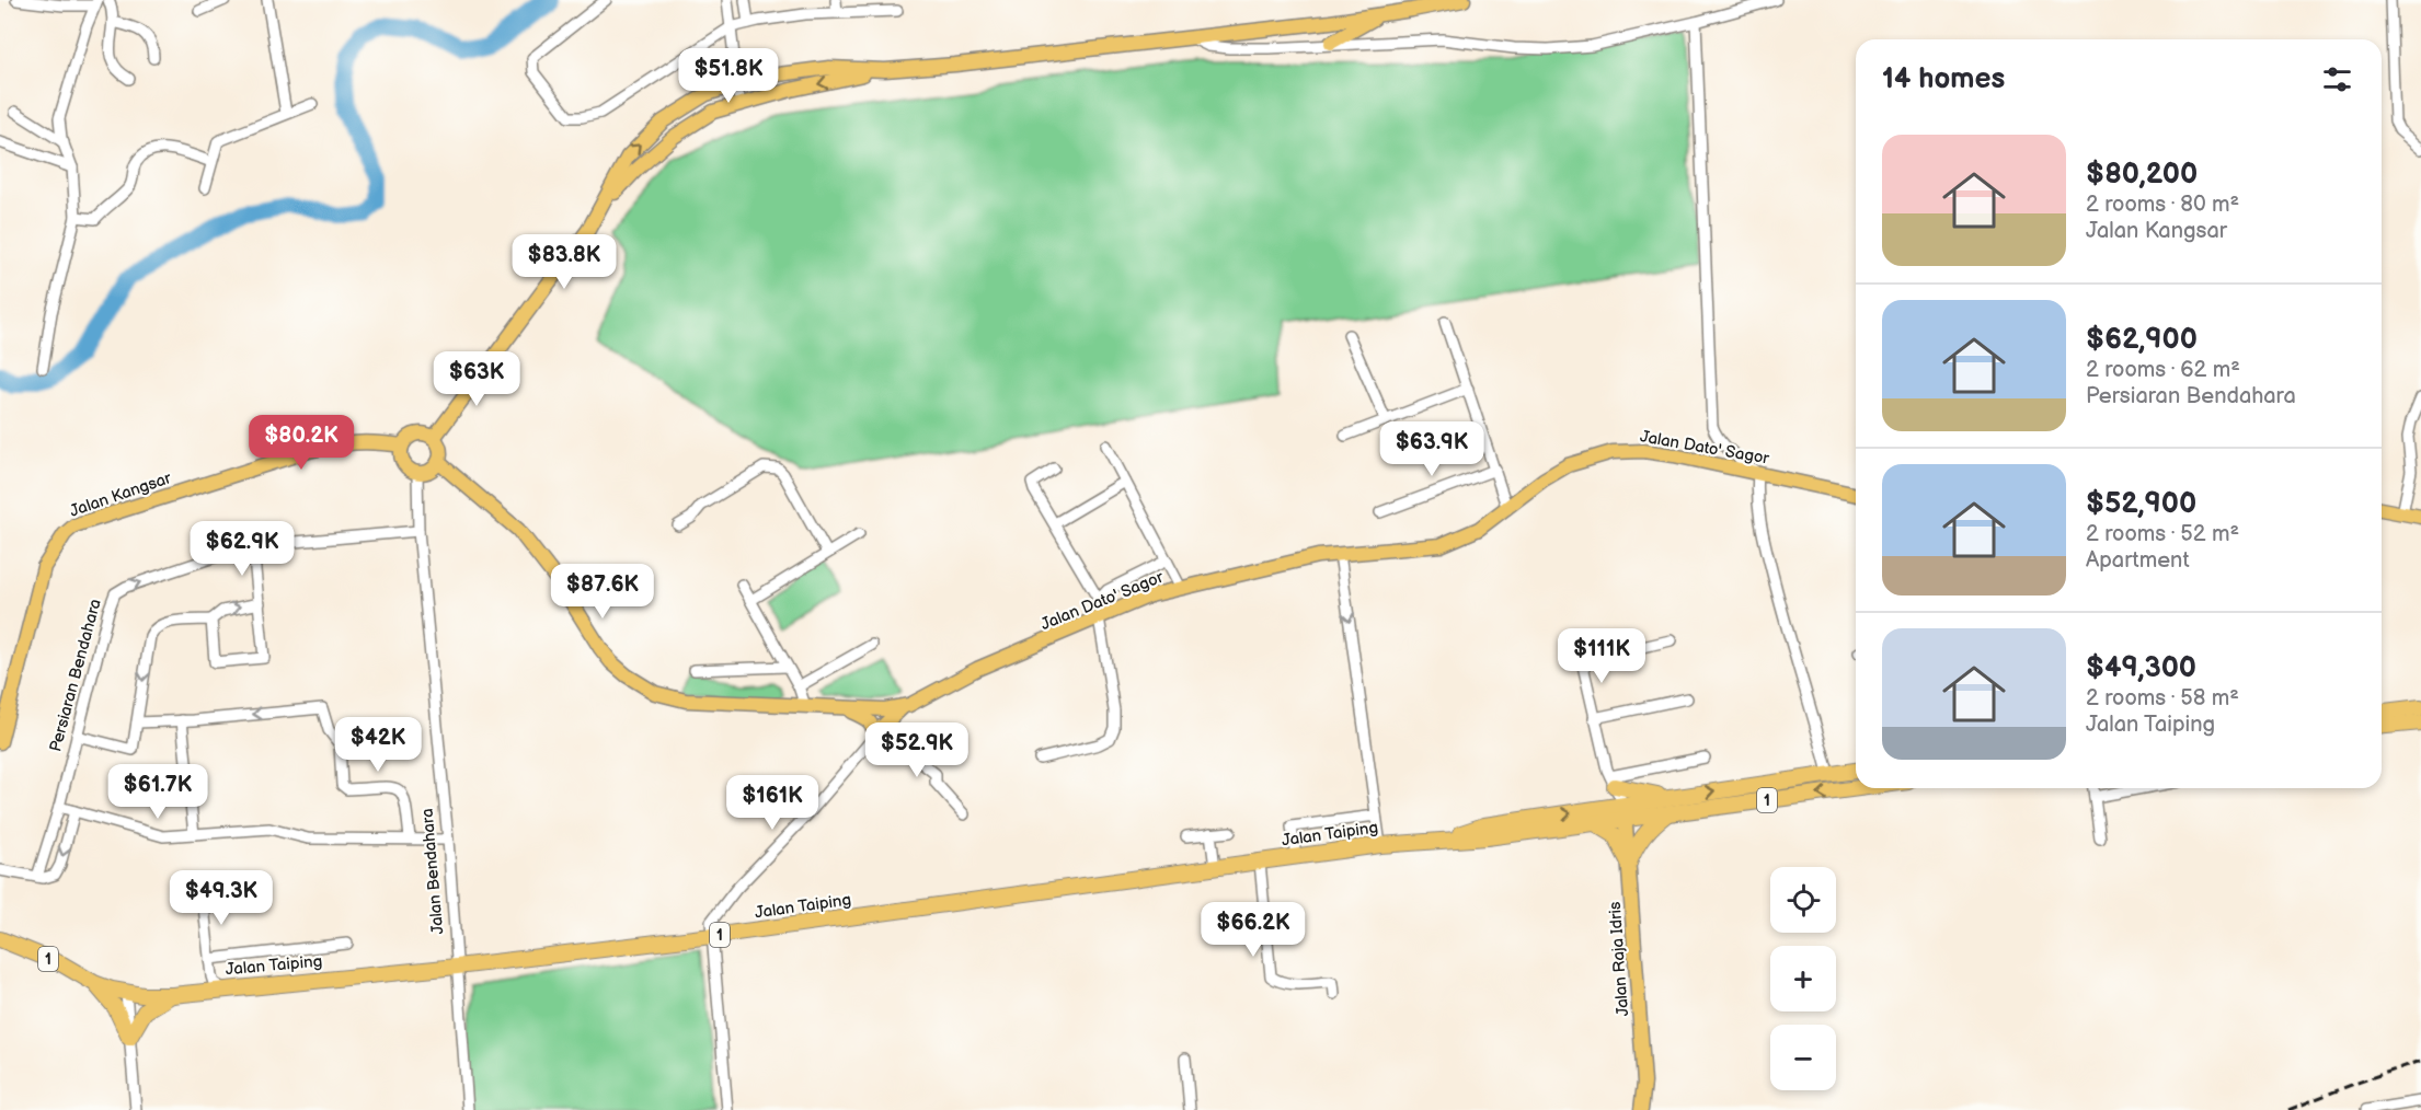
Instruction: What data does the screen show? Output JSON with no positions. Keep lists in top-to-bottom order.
{
  "streets": {
    "highway": ["1", "Jalan Taiping"],
    "main road": ["Jalan Dato' Sagor", "Jalan Kangsar", "Jalan Raja Idris"],
    "street": ["Persiaran Bendahara", "Jalan Bendahara"]
  },
  "crossings": [
    ["Jalan Dato' Sagor", "Jalan Kangsar"],
    ["Jalan Dato' Sagor", "Jalan Bendahara"],
    ["Jalan Kangsar", "Jalan Bendahara"],
    ["Persiaran Bendahara", "Jalan Bendahara"],
    ["1", "Jalan Taiping"],
    ["Jalan Taiping", "Jalan Bendahara"],
    ["Jalan Taiping", "Jalan Raja Idris"]
  ],
  "one_way": ["Persiaran Bendahara"],
  "page": {
    "heading": "14 homes",
    "price": [
      "$51.8K",
      "$83.8K",
      "$63K",
      "$80.2K",
      "$63.9K",
      "$62.9K",
      "$87.6K",
      "$111K",
      "$42K",
      "$52.9K",
      "$61.7K",
      "$161K",
      "$49.3K",
      "$66.2K"
    ],
    "list": [
      {
        "name": "$80,200",
        "note": "2 rooms · 80 m² · Jalan Kangsar"
      },
      {
        "name": "$62,900",
        "note": "2 rooms · 62 m² · Persiaran Bendahara"
      },
      {
        "name": "$52,900",
        "note": "2 rooms · 52 m² · Apartment"
      },
      {
        "name": "$49,300",
        "note": "2 rooms · 58 m² · Jalan Taiping"
      }
    ],
    "map_buttons": ["+", "−"]
  }
}
